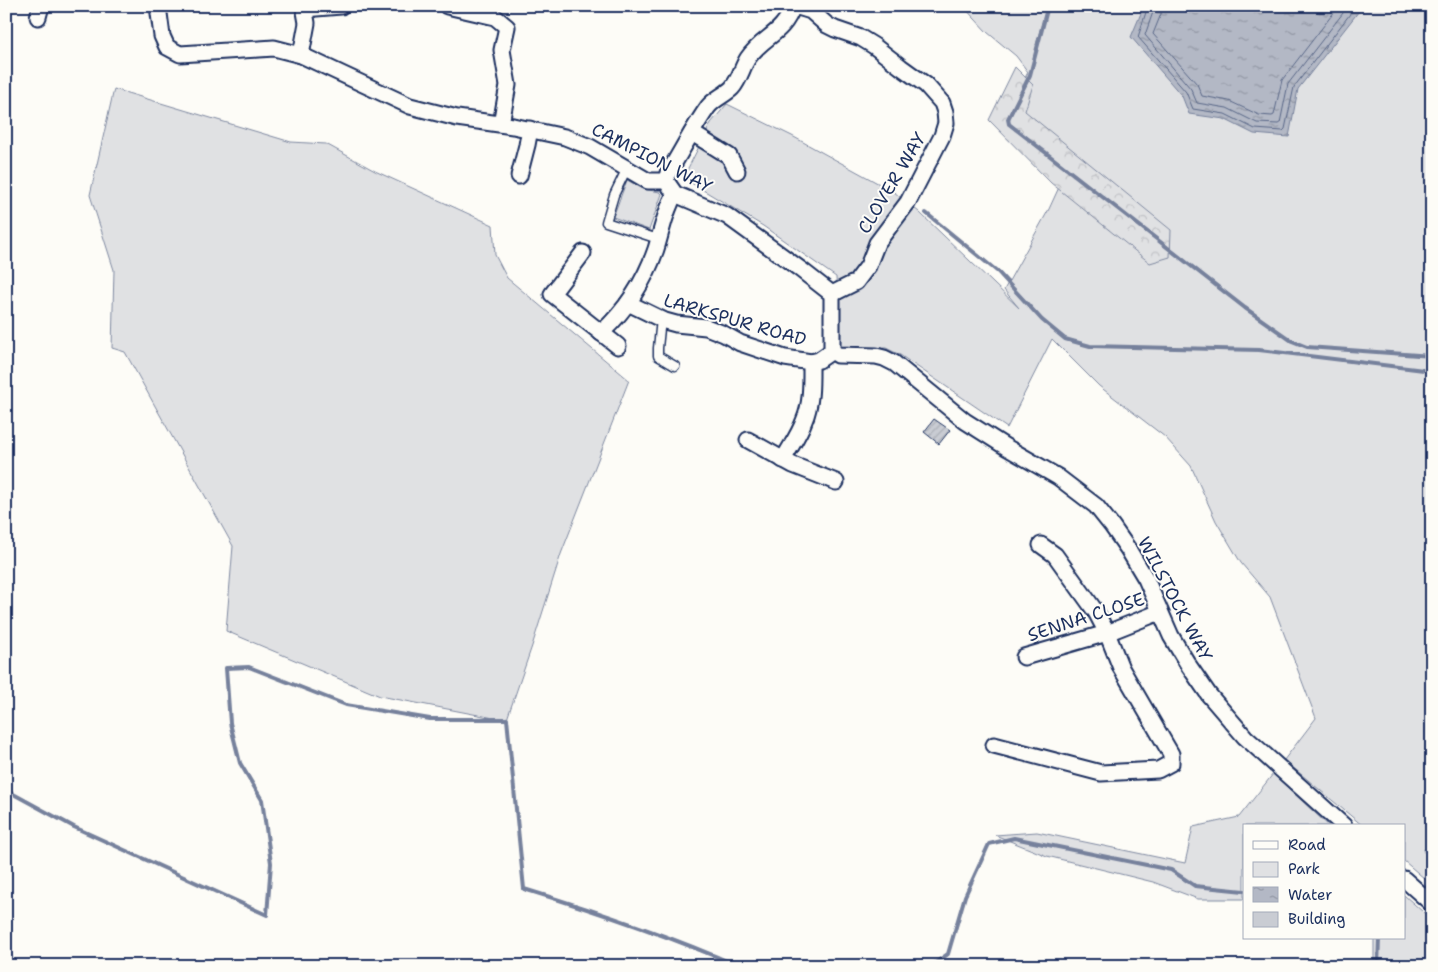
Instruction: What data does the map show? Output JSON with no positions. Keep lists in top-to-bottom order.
{
  "streets": {
    "street": [
      "CAMPION WAY",
      "CLOVER WAY",
      "LARKSPUR ROAD",
      "WILSTOCK WAY",
      "SENNA CLOSE"
    ]
  },
  "crossings": [
    ["CAMPION WAY", "CLOVER WAY"],
    ["LARKSPUR ROAD", "WILSTOCK WAY"],
    ["WILSTOCK WAY", "SENNA CLOSE"]
  ],
  "legend": [
    "Road",
    "Park",
    "Water",
    "Building"
  ]
}
